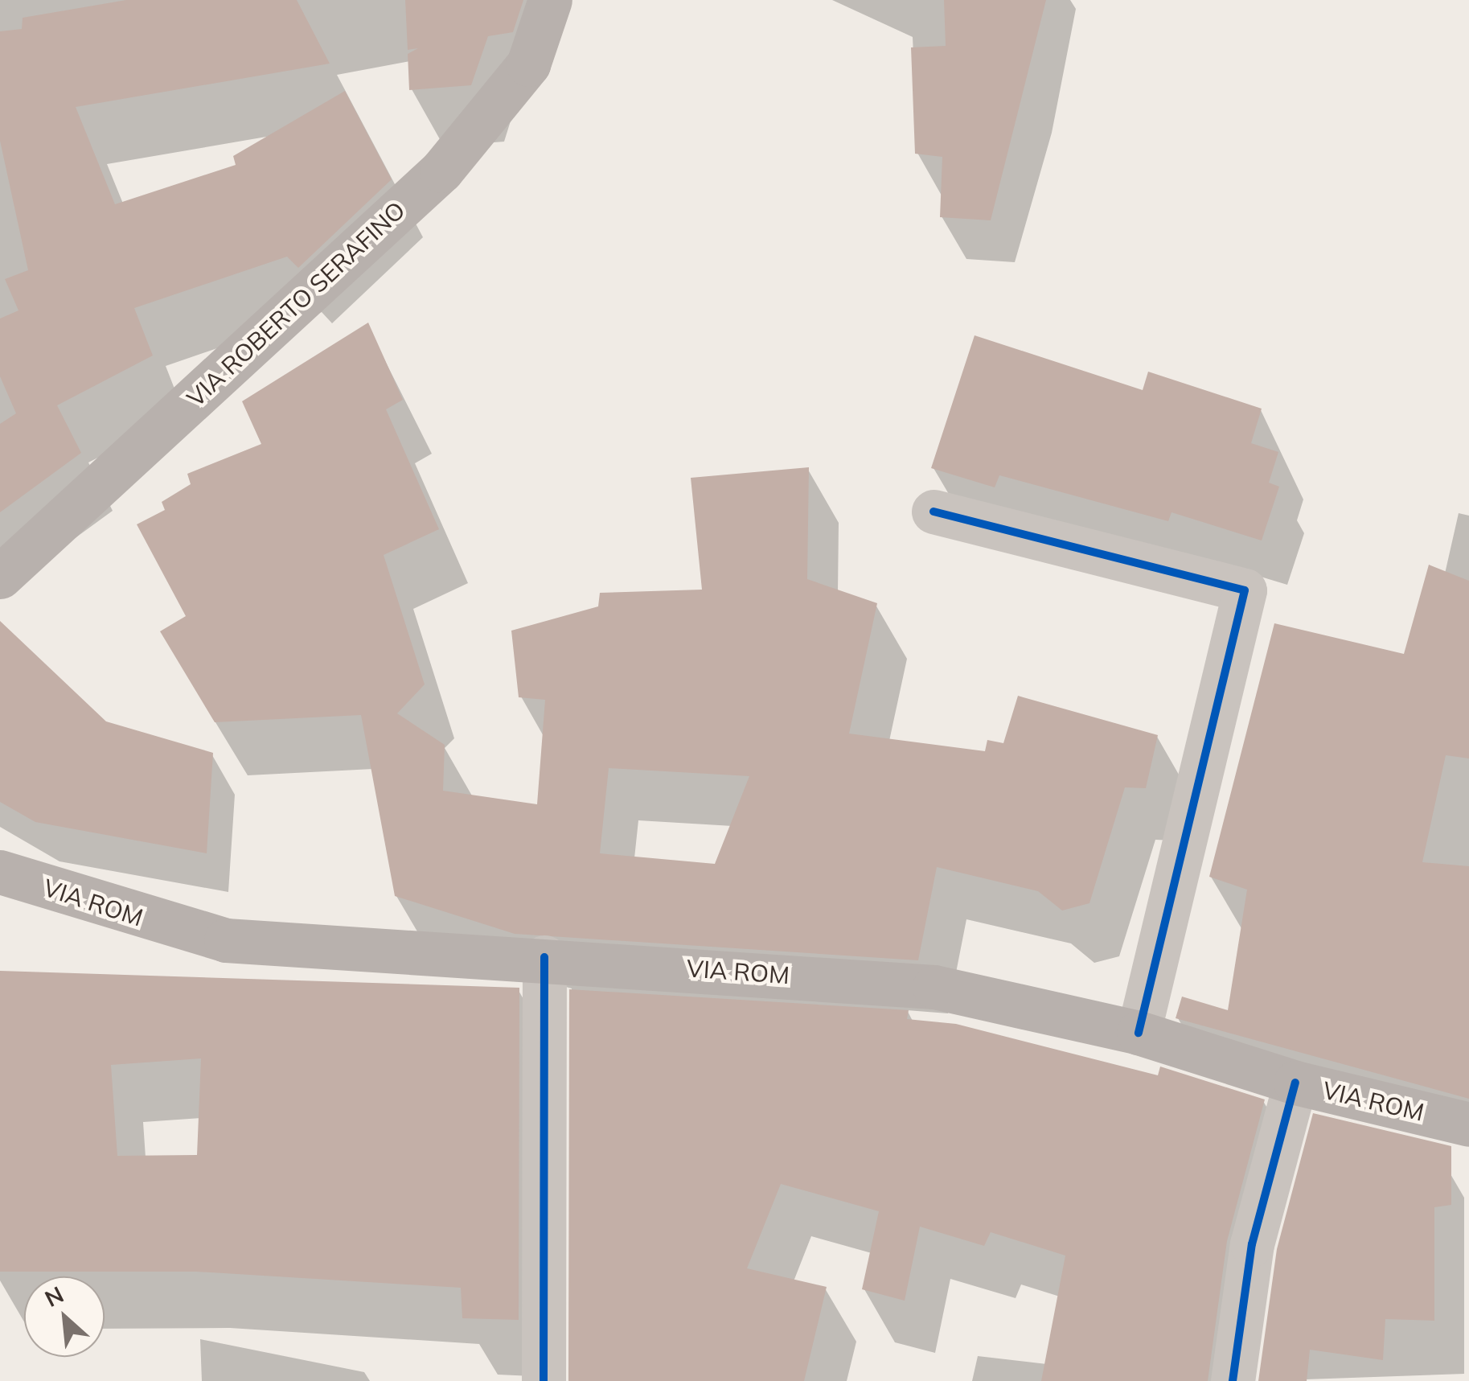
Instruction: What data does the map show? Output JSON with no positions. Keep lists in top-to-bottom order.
{
  "streets": {
    "main road": ["VIA ROBERTO SERAFINO", "VIA ROM"]
  },
  "north": "top left"
}
